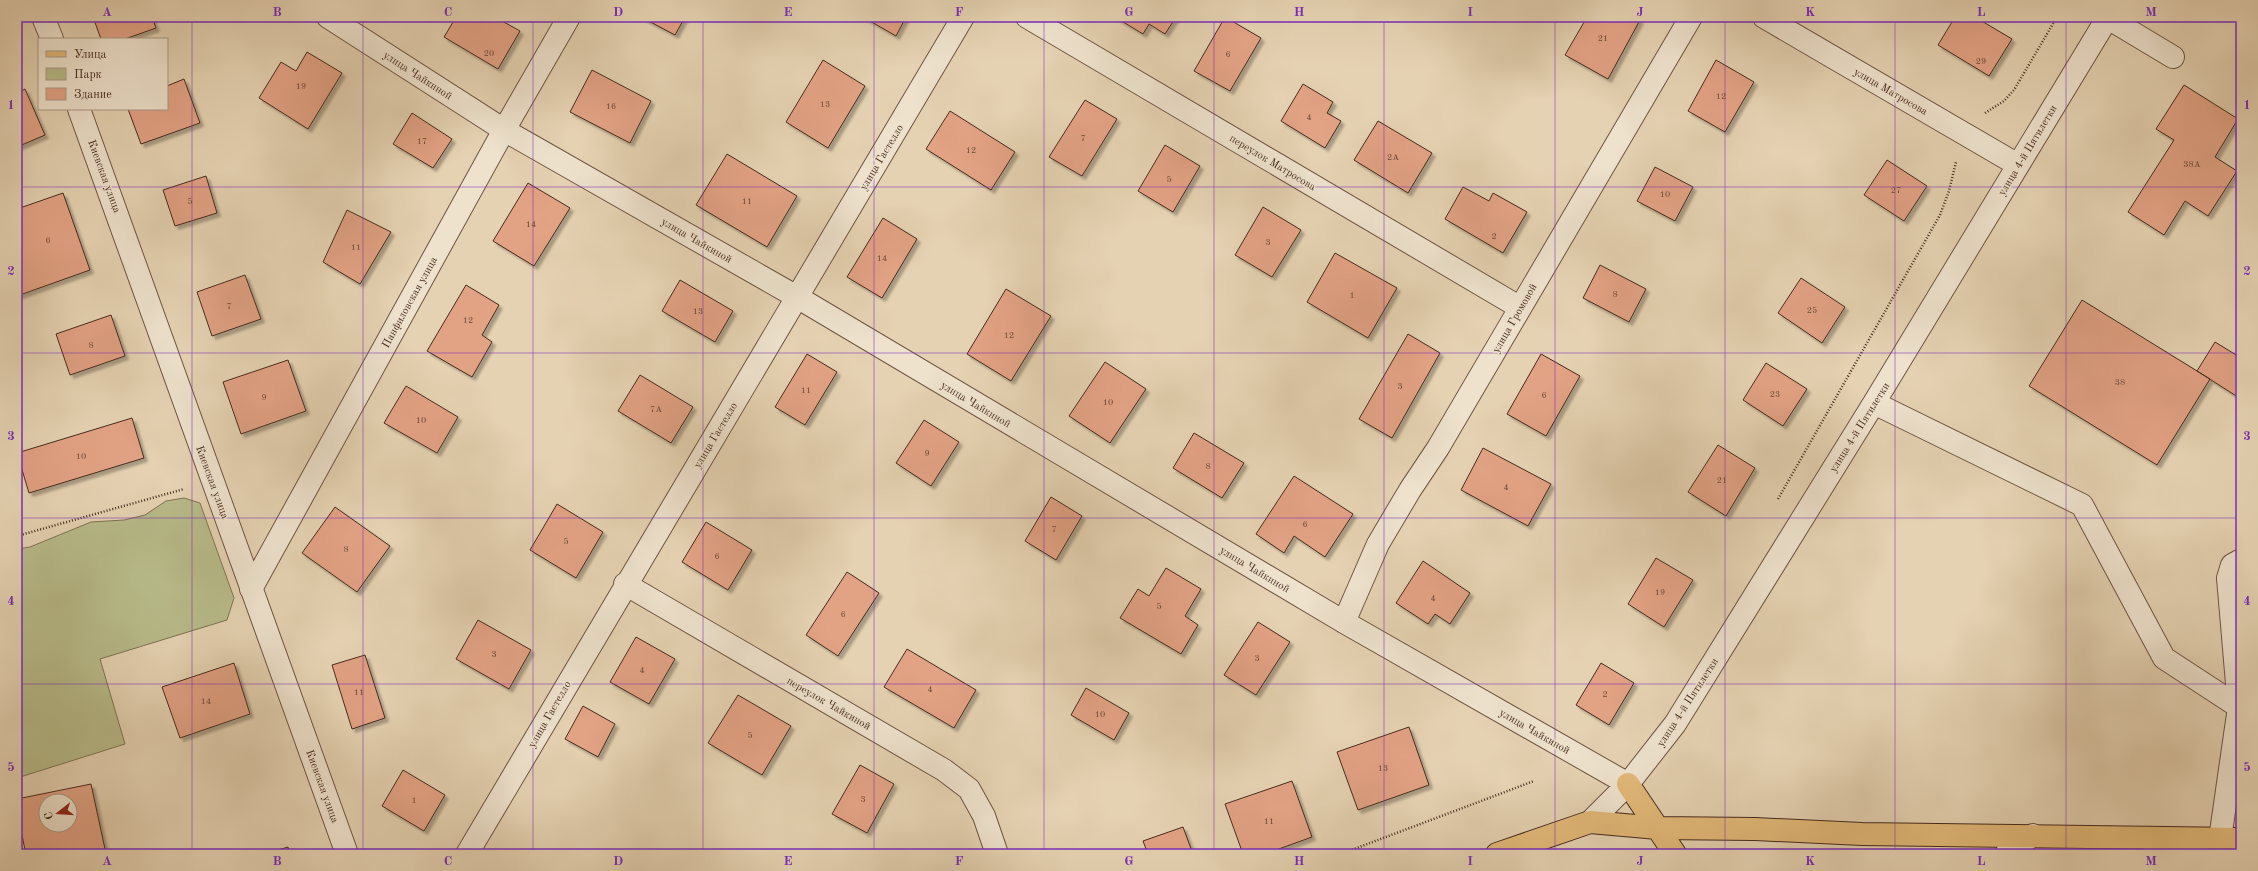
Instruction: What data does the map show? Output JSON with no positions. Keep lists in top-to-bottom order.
{
  "streets": {
    "street": [
      "улица Чайкиной",
      "улица Матросова",
      "улица 4-й Пятилетки",
      "улица Гастелло",
      "переулок Матросова",
      "Киевская улица",
      "Панфиловская улица",
      "улица Громовой",
      "переулок Чайкиной"
    ]
  },
  "crossings": [
    ["улица Чайкиной", "улица 4-й Пятилетки"],
    ["улица Чайкиной", "улица Гастелло"],
    ["улица Чайкиной", "Панфиловская улица"],
    ["улица Чайкиной", "улица Громовой"],
    ["улица Матросова", "улица 4-й Пятилетки"],
    ["улица Гастелло", "переулок Чайкиной"],
    ["переулок Матросова", "улица Громовой"],
    ["Киевская улица", "Панфиловская улица"]
  ],
  "house_numbers": [
    "21",
    "20",
    "6",
    "29",
    "19",
    "12",
    "13",
    "16",
    "4",
    "7",
    "17",
    "12",
    "2А",
    "38А",
    "5",
    "27",
    "10",
    "5",
    "11",
    "14",
    "2",
    "6",
    "3",
    "11",
    "14",
    "8",
    "1",
    "7",
    "25",
    "13",
    "12",
    "12",
    "8",
    "38",
    "3",
    "11",
    "23",
    "6",
    "9",
    "10",
    "7А",
    "10",
    "9",
    "10",
    "8",
    "21",
    "4",
    "6",
    "7",
    "5",
    "8",
    "6",
    "19",
    "4",
    "5",
    "6",
    "3",
    "3",
    "4",
    "4",
    "11",
    "2",
    "14",
    "10",
    "5",
    "13",
    "3",
    "1",
    "11"
  ],
  "legend": ["Улица", "Парк", "Здание"],
  "north": "left",
  "grid": {
    "columns": [
      "A",
      "B",
      "C",
      "D",
      "E",
      "F",
      "G",
      "H",
      "I",
      "J",
      "K",
      "L",
      "M"
    ],
    "rows": [
      "1",
      "2",
      "3",
      "4",
      "5"
    ]
  }
}
